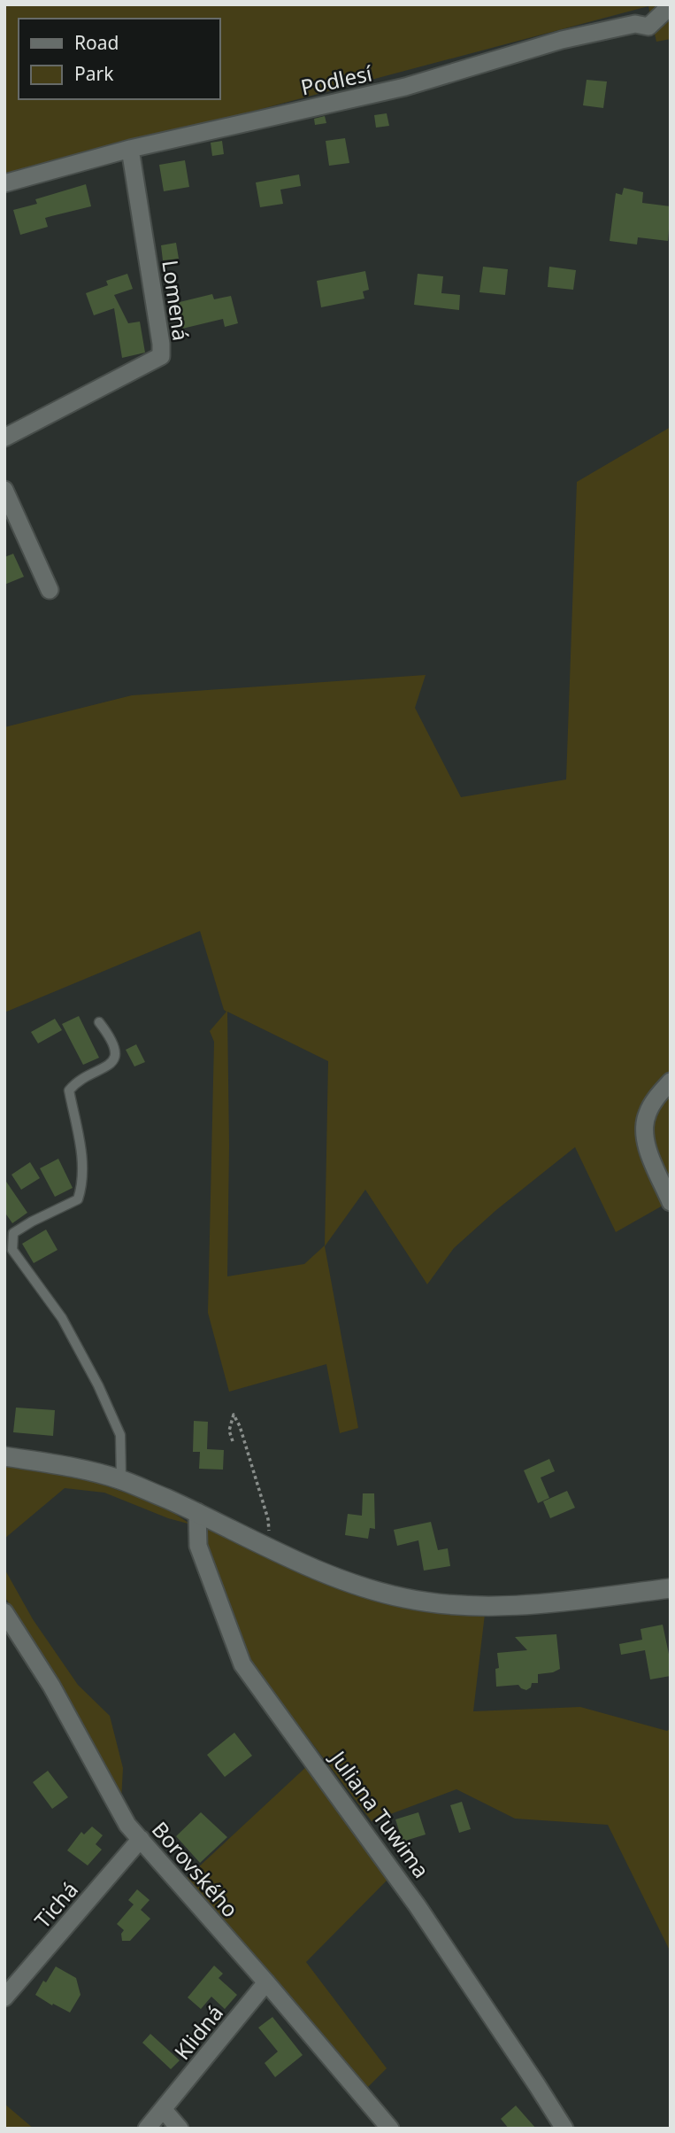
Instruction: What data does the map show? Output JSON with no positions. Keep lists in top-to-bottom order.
{
  "streets": {
    "street": [
      "Podlesí",
      "Lomená",
      "Juliana Tuwima",
      "Borovského",
      "Tichá",
      "Klidná"
    ]
  },
  "crossings": [
    ["Podlesí", "Lomená"],
    ["Borovského", "Tichá"],
    ["Borovského", "Klidná"]
  ],
  "legend": ["Road", "Park"]
}
